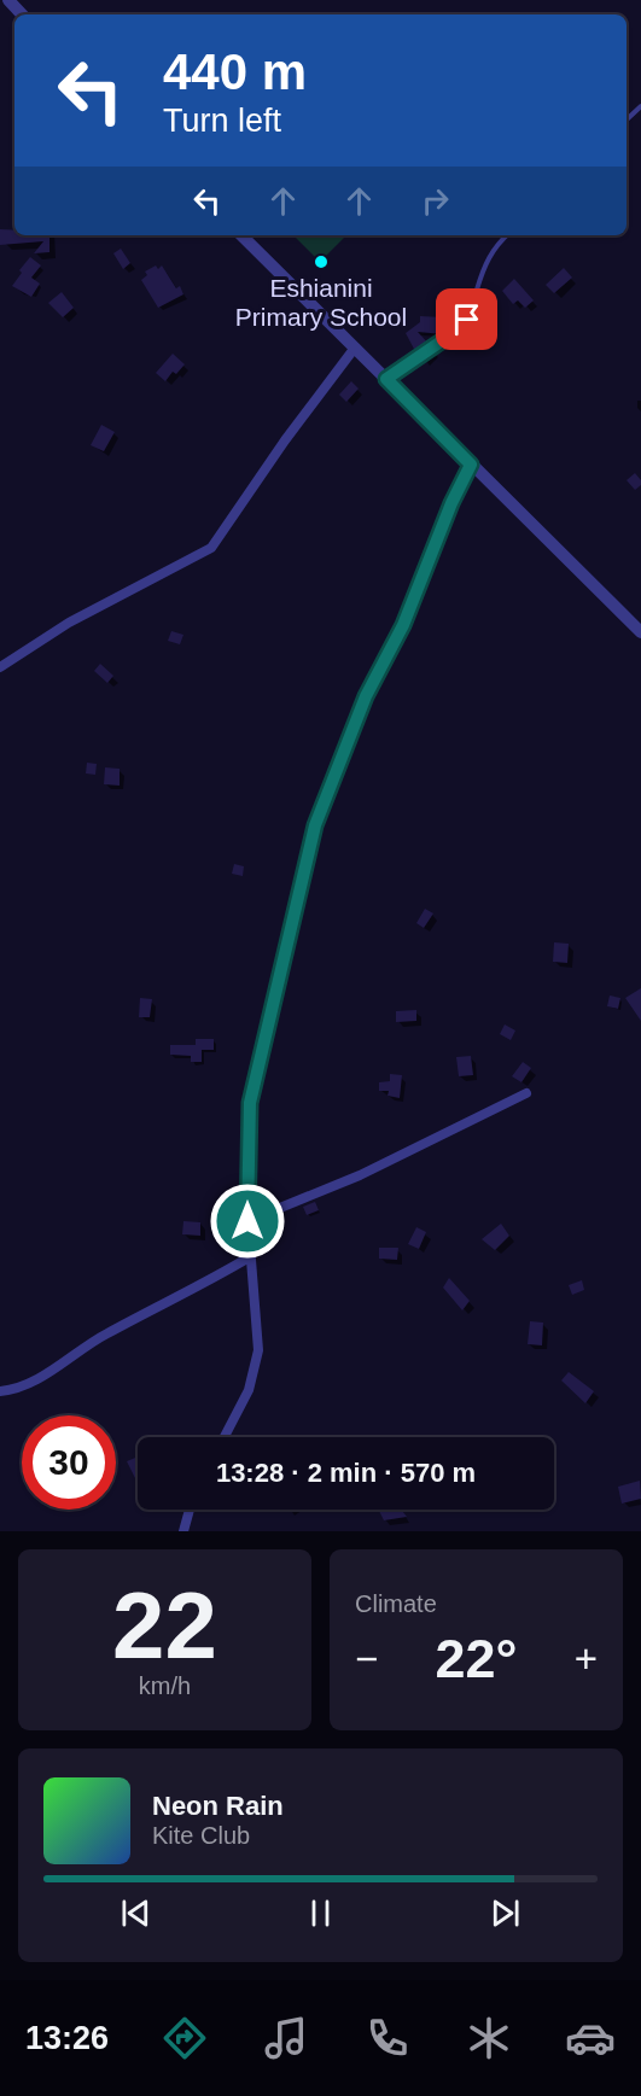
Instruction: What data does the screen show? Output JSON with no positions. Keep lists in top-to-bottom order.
{
  "places": ["Eshianini Primary School"],
  "page": {
    "turn": ["440 m", "Turn left"],
    "limit": "30",
    "trip": "13:28 · 2 min · 570 m",
    "tile": [
      ["22", "km/h"],
      "Climate"
    ],
    "heat": ["−", "22°", "+"],
    "song": ["Neon Rain", "Kite Club"],
    "tabs": "13:26"
  }
}
